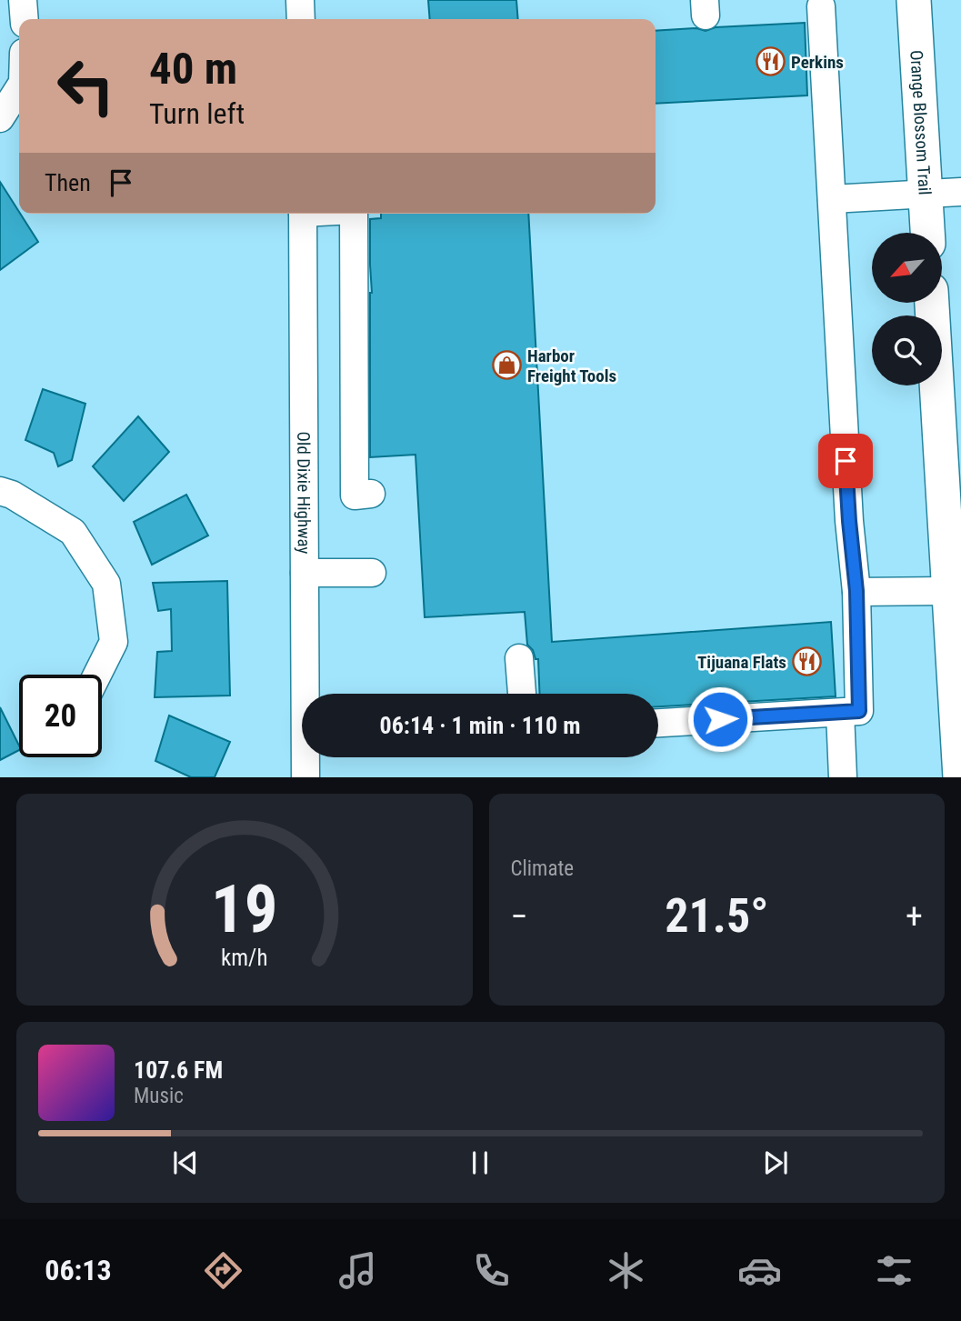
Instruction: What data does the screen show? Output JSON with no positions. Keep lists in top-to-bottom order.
{
  "streets": {
    "main road": ["Orange Blossom Trail"],
    "street": ["Old Dixie Highway"]
  },
  "places": {
    "restaurant": ["Perkins", "Tijuana Flats"],
    "shop": ["Harbor Freight Tools"]
  },
  "north": "bottom left",
  "page": {
    "turn": ["40 m", "Turn left"],
    "then": "Then",
    "limit": "20",
    "trip": "06:14 · 1 min · 110 m",
    "tile": "Climate",
    "heat": ["−", "21.5°", "+"],
    "song": ["107.6 FM", "Music"],
    "tabs": "06:13",
    "gauge": ["19", "km/h"]
  }
}
